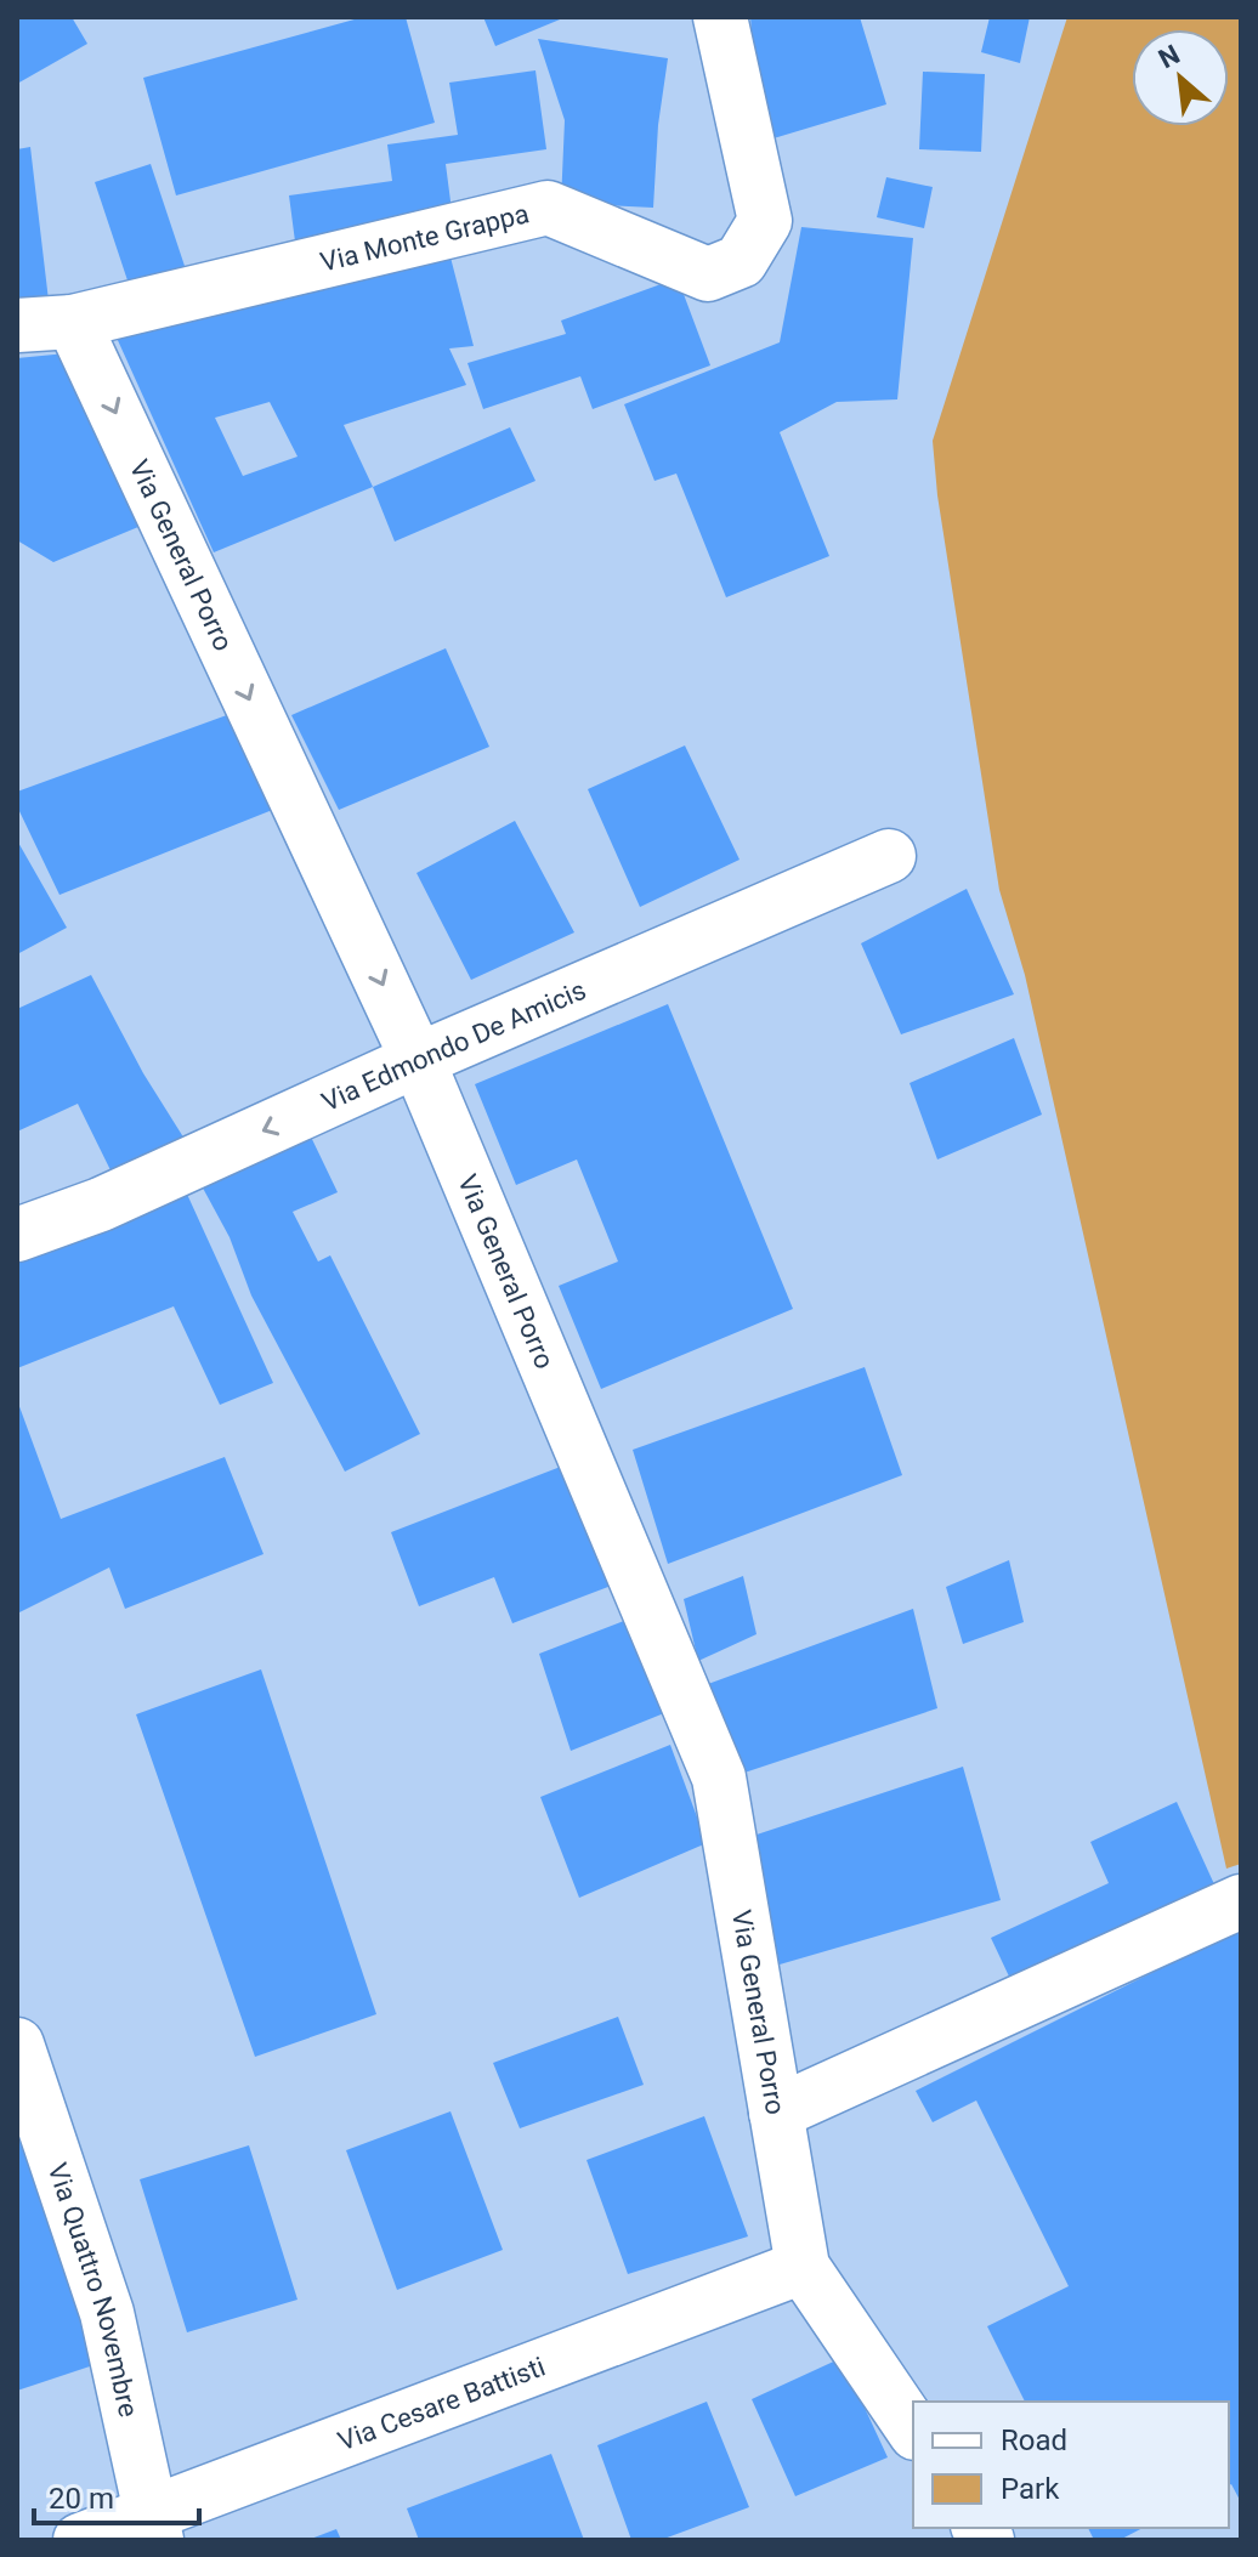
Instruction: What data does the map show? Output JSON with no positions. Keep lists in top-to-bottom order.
{
  "streets": {
    "street": [
      "Via Monte Grappa",
      "Via General Porro",
      "Via Edmondo De Amicis",
      "Via Quattro Novembre",
      "Via Cesare Battisti"
    ]
  },
  "crossings": [
    ["Via Monte Grappa", "Via General Porro"],
    ["Via General Porro", "Via Edmondo De Amicis"],
    ["Via General Porro", "Via Cesare Battisti"],
    ["Via Quattro Novembre", "Via Cesare Battisti"]
  ],
  "one_way": ["Via General Porro", "Via Edmondo De Amicis"],
  "legend": ["Road", "Park"],
  "scale_bar": "20 m",
  "north": "top left"
}
